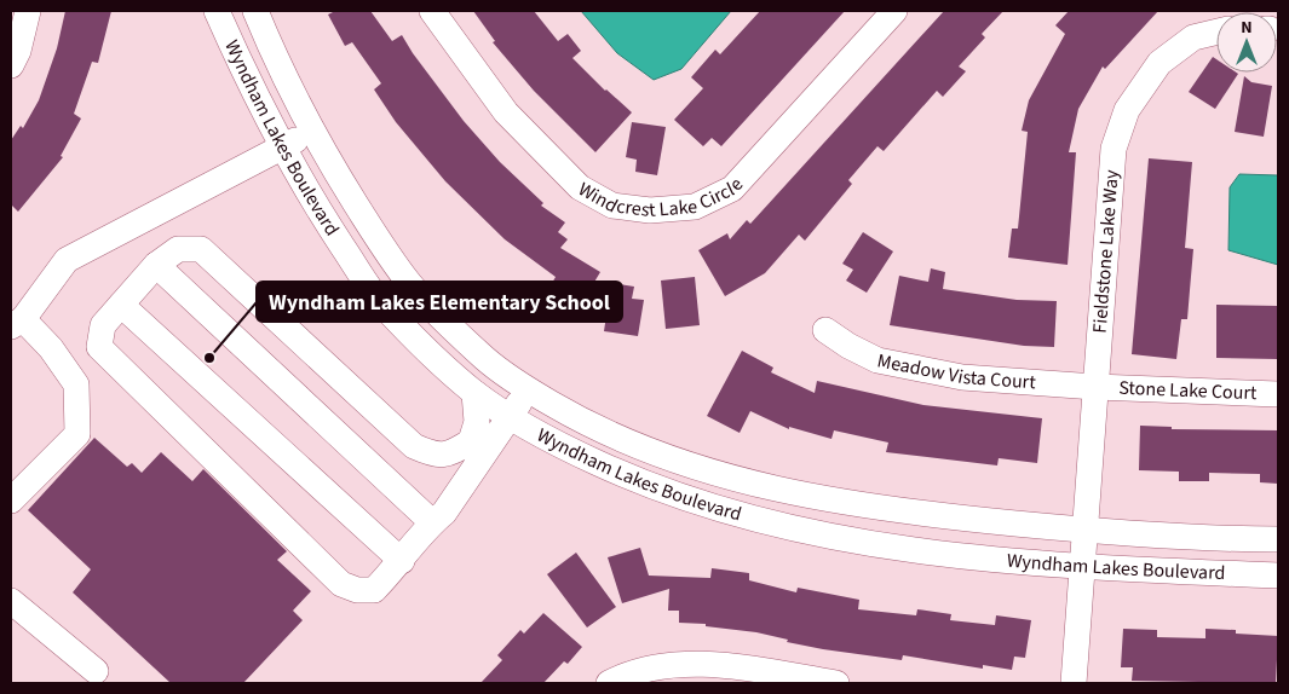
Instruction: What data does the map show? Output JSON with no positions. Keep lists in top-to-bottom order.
{
  "streets": {
    "street": [
      "Wyndham Lakes Boulevard",
      "Windcrest Lake Circle",
      "Fieldstone Lake Way",
      "Meadow Vista Court",
      "Stone Lake Court"
    ]
  },
  "crossings": [
    ["Wyndham Lakes Boulevard", "Fieldstone Lake Way"],
    ["Fieldstone Lake Way", "Meadow Vista Court"],
    ["Fieldstone Lake Way", "Stone Lake Court"],
    ["Meadow Vista Court", "Stone Lake Court"]
  ],
  "places": ["Wyndham Lakes Elementary School"],
  "north": "top"
}
